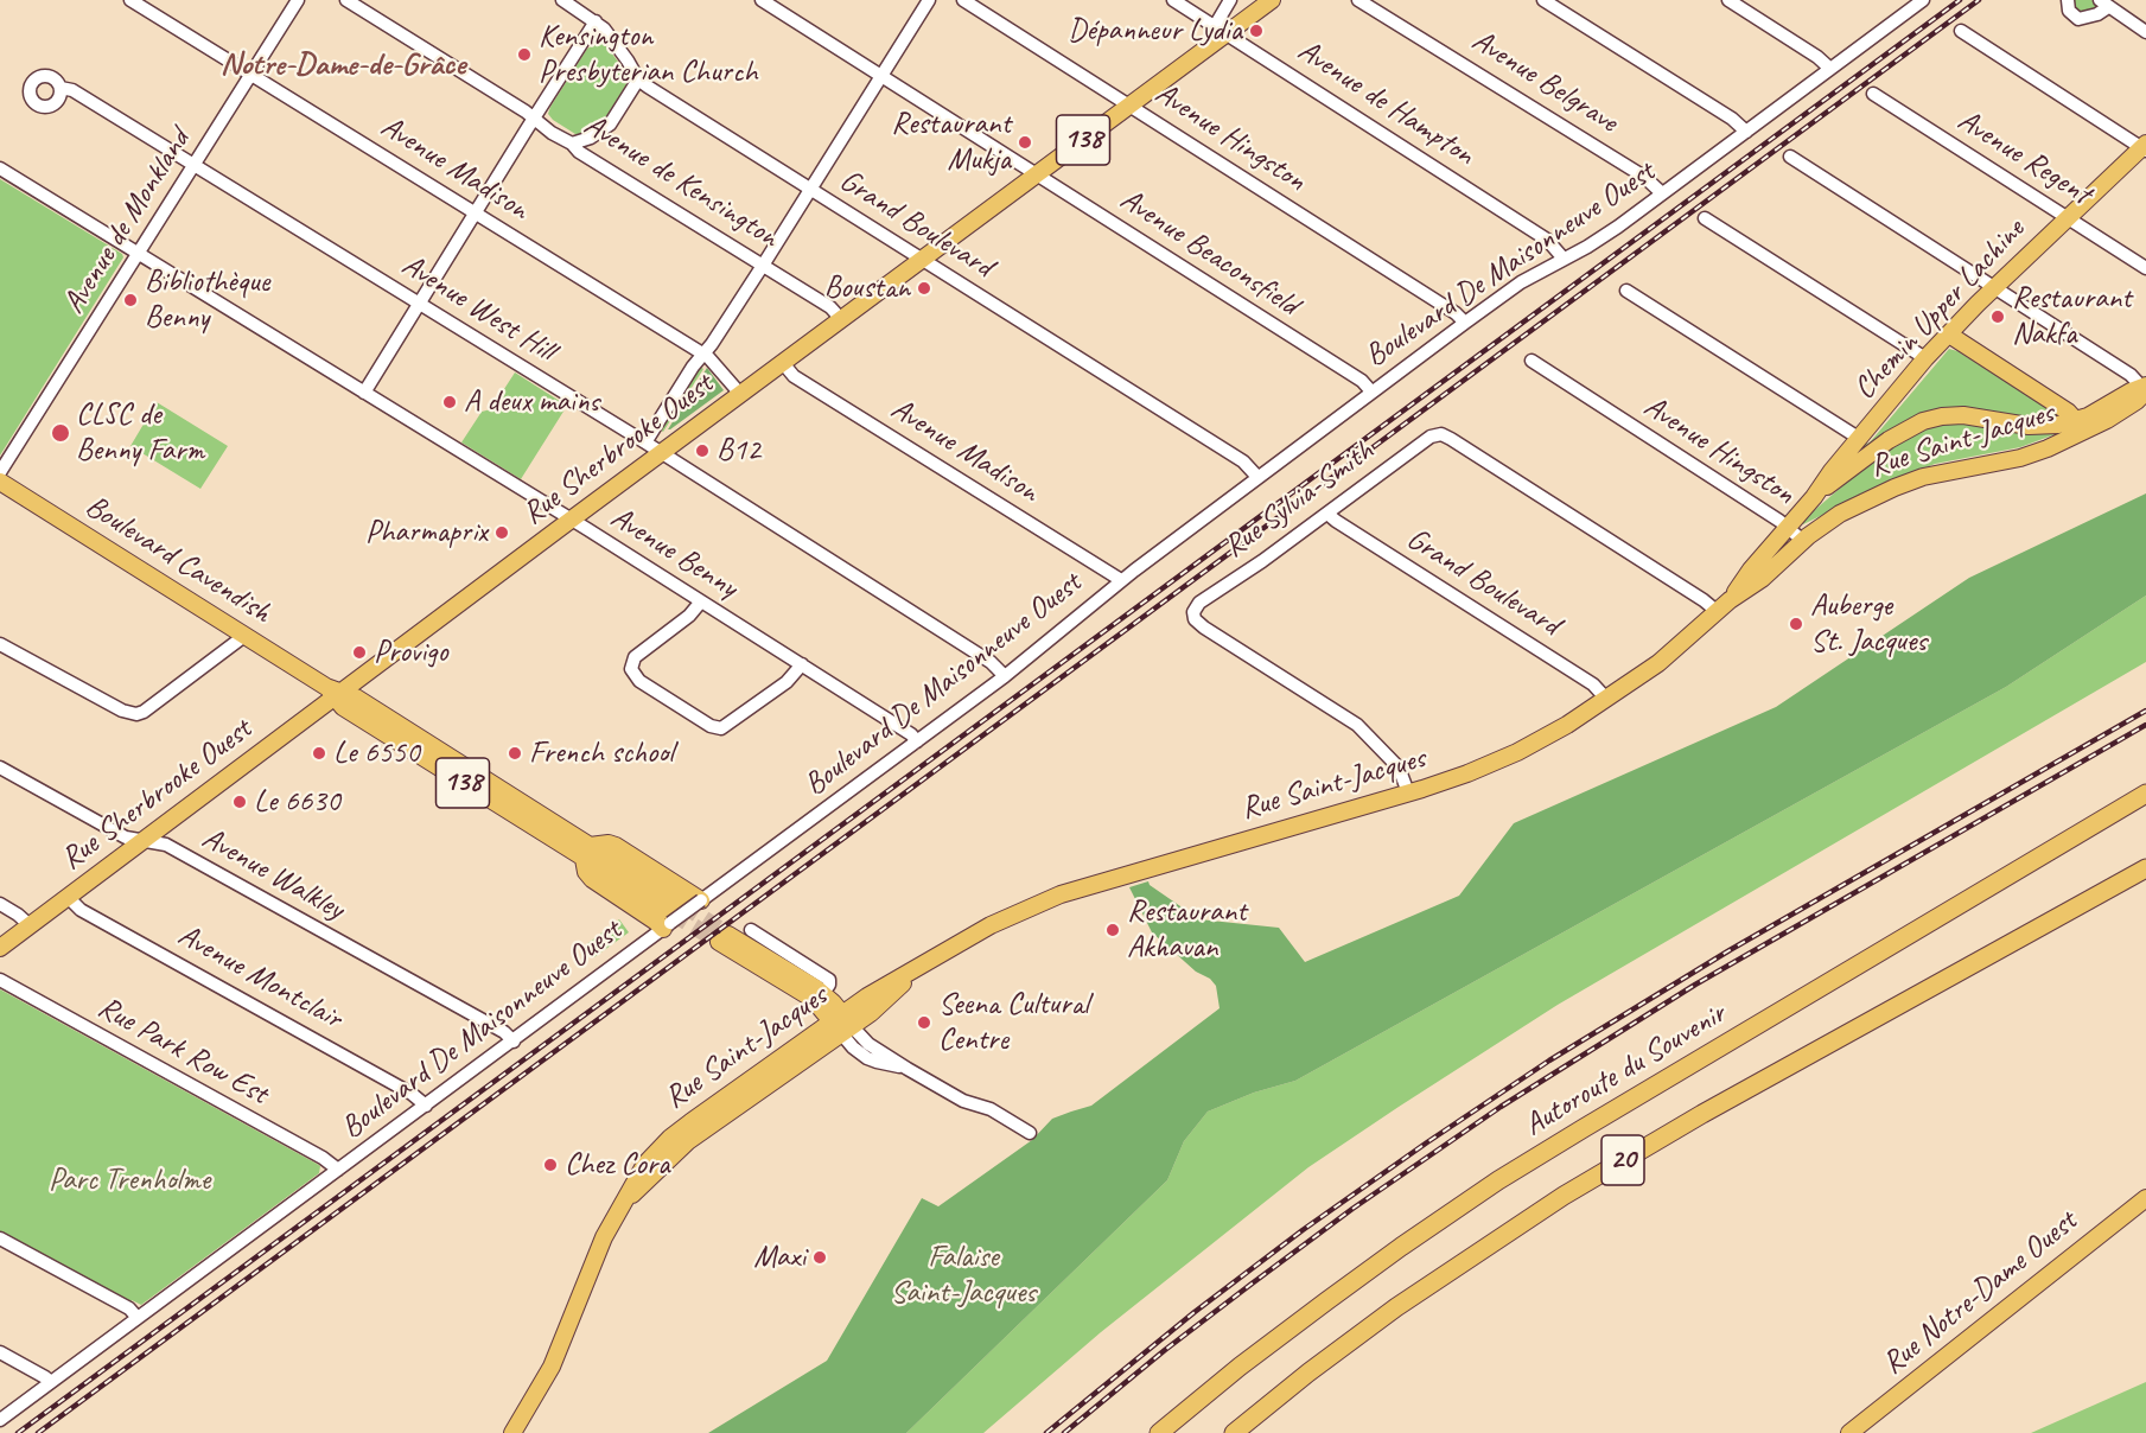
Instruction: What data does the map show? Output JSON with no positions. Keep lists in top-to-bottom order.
{
  "streets": {
    "highway": ["Autoroute du Souvenir", "20"],
    "main road": [
      "138",
      "Chemin Upper Lachine",
      "Rue Saint-Jacques",
      "Rue Sherbrooke Ouest",
      "Boulevard Cavendish",
      "Rue Notre-Dame Ouest"
    ],
    "street": [
      "Avenue Belgrave",
      "Avenue de Hampton",
      "Avenue Hingston",
      "Avenue Regent",
      "Avenue Madison",
      "Avenue de Kensington",
      "Avenue de Monkland",
      "Grand Boulevard",
      "Avenue Beaconsfield",
      "Boulevard De Maisonneuve Ouest",
      "Avenue West Hill",
      "Rue Sylvia-Smith",
      "Avenue Benny",
      "Avenue Walkley",
      "Avenue Montclair",
      "Rue Park Row Est"
    ]
  },
  "crossings": [
    ["Avenue Belgrave", "Boulevard De Maisonneuve Ouest"],
    ["Avenue de Hampton", "Boulevard De Maisonneuve Ouest"],
    ["Avenue de Hampton", "Rue Sherbrooke Ouest"],
    ["Avenue Hingston", "Boulevard De Maisonneuve Ouest"],
    ["Avenue Hingston", "Chemin Upper Lachine"],
    ["Avenue Hingston", "Rue Saint-Jacques"],
    ["Avenue Hingston", "Rue Sherbrooke Ouest"],
    ["Avenue Regent", "Chemin Upper Lachine"],
    ["Avenue Madison", "Avenue de Monkland"],
    ["Avenue Madison", "Boulevard De Maisonneuve Ouest"],
    ["Avenue Madison", "Rue Sherbrooke Ouest"],
    ["Avenue de Kensington", "Rue Sherbrooke Ouest"],
    ["Avenue de Monkland", "Avenue West Hill"],
    ["Avenue de Monkland", "Avenue Benny"],
    ["Grand Boulevard", "Boulevard De Maisonneuve Ouest"],
    ["Grand Boulevard", "Rue Saint-Jacques"],
    ["Grand Boulevard", "Rue Sherbrooke Ouest"],
    ["Grand Boulevard", "Rue Sylvia-Smith"],
    ["Avenue Beaconsfield", "Boulevard De Maisonneuve Ouest"],
    ["Avenue Beaconsfield", "Rue Sherbrooke Ouest"],
    ["Boulevard De Maisonneuve Ouest", "Avenue West Hill"],
    ["Boulevard De Maisonneuve Ouest", "Avenue Benny"],
    ["Boulevard De Maisonneuve Ouest", "Boulevard Cavendish"],
    ["Boulevard De Maisonneuve Ouest", "Avenue Walkley"],
    ["Boulevard De Maisonneuve Ouest", "Avenue Montclair"],
    ["Boulevard De Maisonneuve Ouest", "Rue Park Row Est"],
    ["Avenue West Hill", "Rue Sherbrooke Ouest"],
    ["Chemin Upper Lachine", "Rue Saint-Jacques"],
    ["Rue Saint-Jacques", "Rue Sylvia-Smith"],
    ["Rue Sherbrooke Ouest", "Avenue Benny"],
    ["Rue Sherbrooke Ouest", "Boulevard Cavendish"],
    ["Rue Sherbrooke Ouest", "Avenue Walkley"],
    ["Rue Sherbrooke Ouest", "Avenue Montclair"]
  ],
  "districts": ["Notre-Dame-de-Grâce"],
  "parks": ["Parc Trenholme", "Falaise Saint-Jacques"],
  "places": [
    "Dépanneur Lydia",
    "Kensington Presbyterian Church",
    "Restaurant Mukja",
    "Boustan",
    "Bibliothèque Benny",
    "Restaurant Nakfa",
    "A deux mains",
    "CLSC de Benny Farm",
    "B12",
    "Pharmaprix",
    "Auberge St. Jacques",
    "Provigo",
    "Le 6550",
    "French school",
    "Le 6630",
    "Restaurant Akhavan",
    "Seena Cultural Centre",
    "Chez Cora",
    "Maxi"
  ]
}
